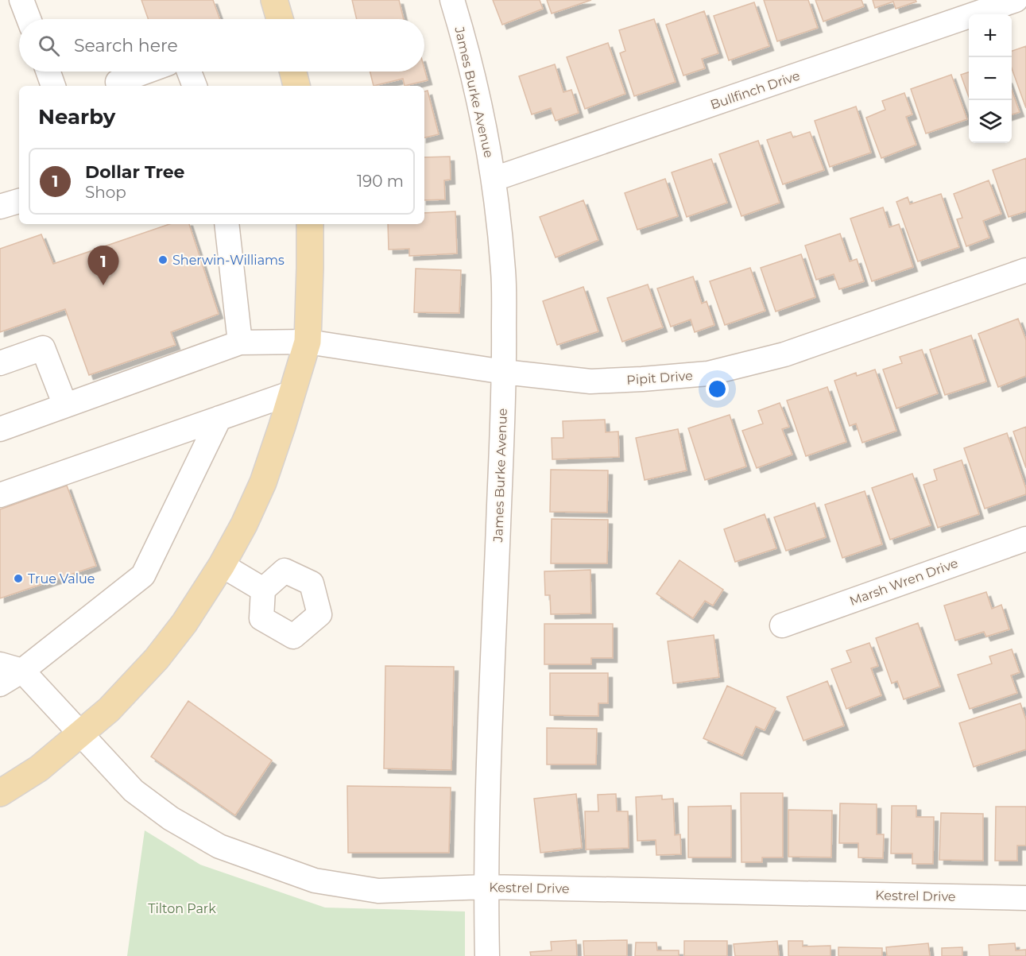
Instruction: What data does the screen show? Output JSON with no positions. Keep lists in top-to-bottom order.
{
  "streets": {
    "street": [
      "Bullfinch Drive",
      "James Burke Avenue",
      "Pipit Drive",
      "Marsh Wren Drive",
      "Kestrel Drive"
    ]
  },
  "crossings": [
    ["Bullfinch Drive", "James Burke Avenue"],
    ["James Burke Avenue", "Pipit Drive"],
    ["James Burke Avenue", "Kestrel Drive"]
  ],
  "parks": ["Tilton Park"],
  "places": ["Sherwin-Williams", "True Value"],
  "page": {
    "map_buttons": ["+", "−"],
    "search": "Search here",
    "heading": "Nearby",
    "list": [
      {
        "mark": "1",
        "name": "Dollar Tree",
        "note": "Shop",
        "value": "190 m"
      }
    ],
    "pins": "1"
  }
}
